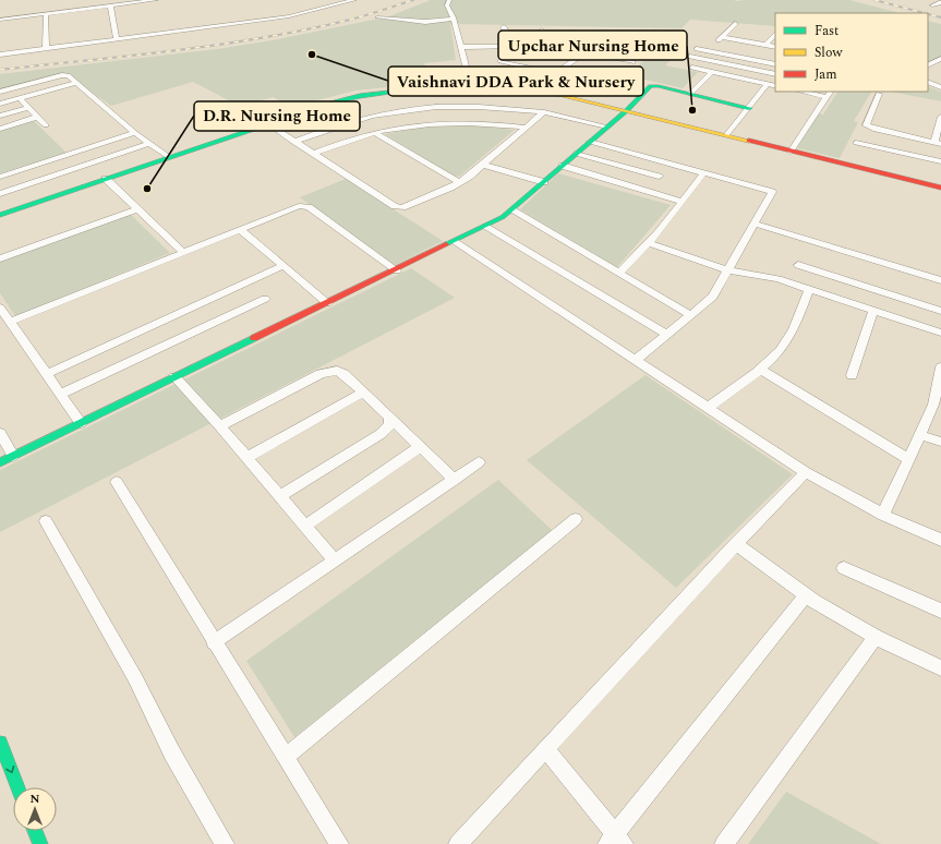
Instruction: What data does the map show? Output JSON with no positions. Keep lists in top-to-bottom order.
{
  "places": ["Vaishnavi DDA Park & Nursery", "Upchar Nursing Home", "D.R. Nursing Home"],
  "legend": ["Fast", "Slow", "Jam"],
  "north": "top"
}
